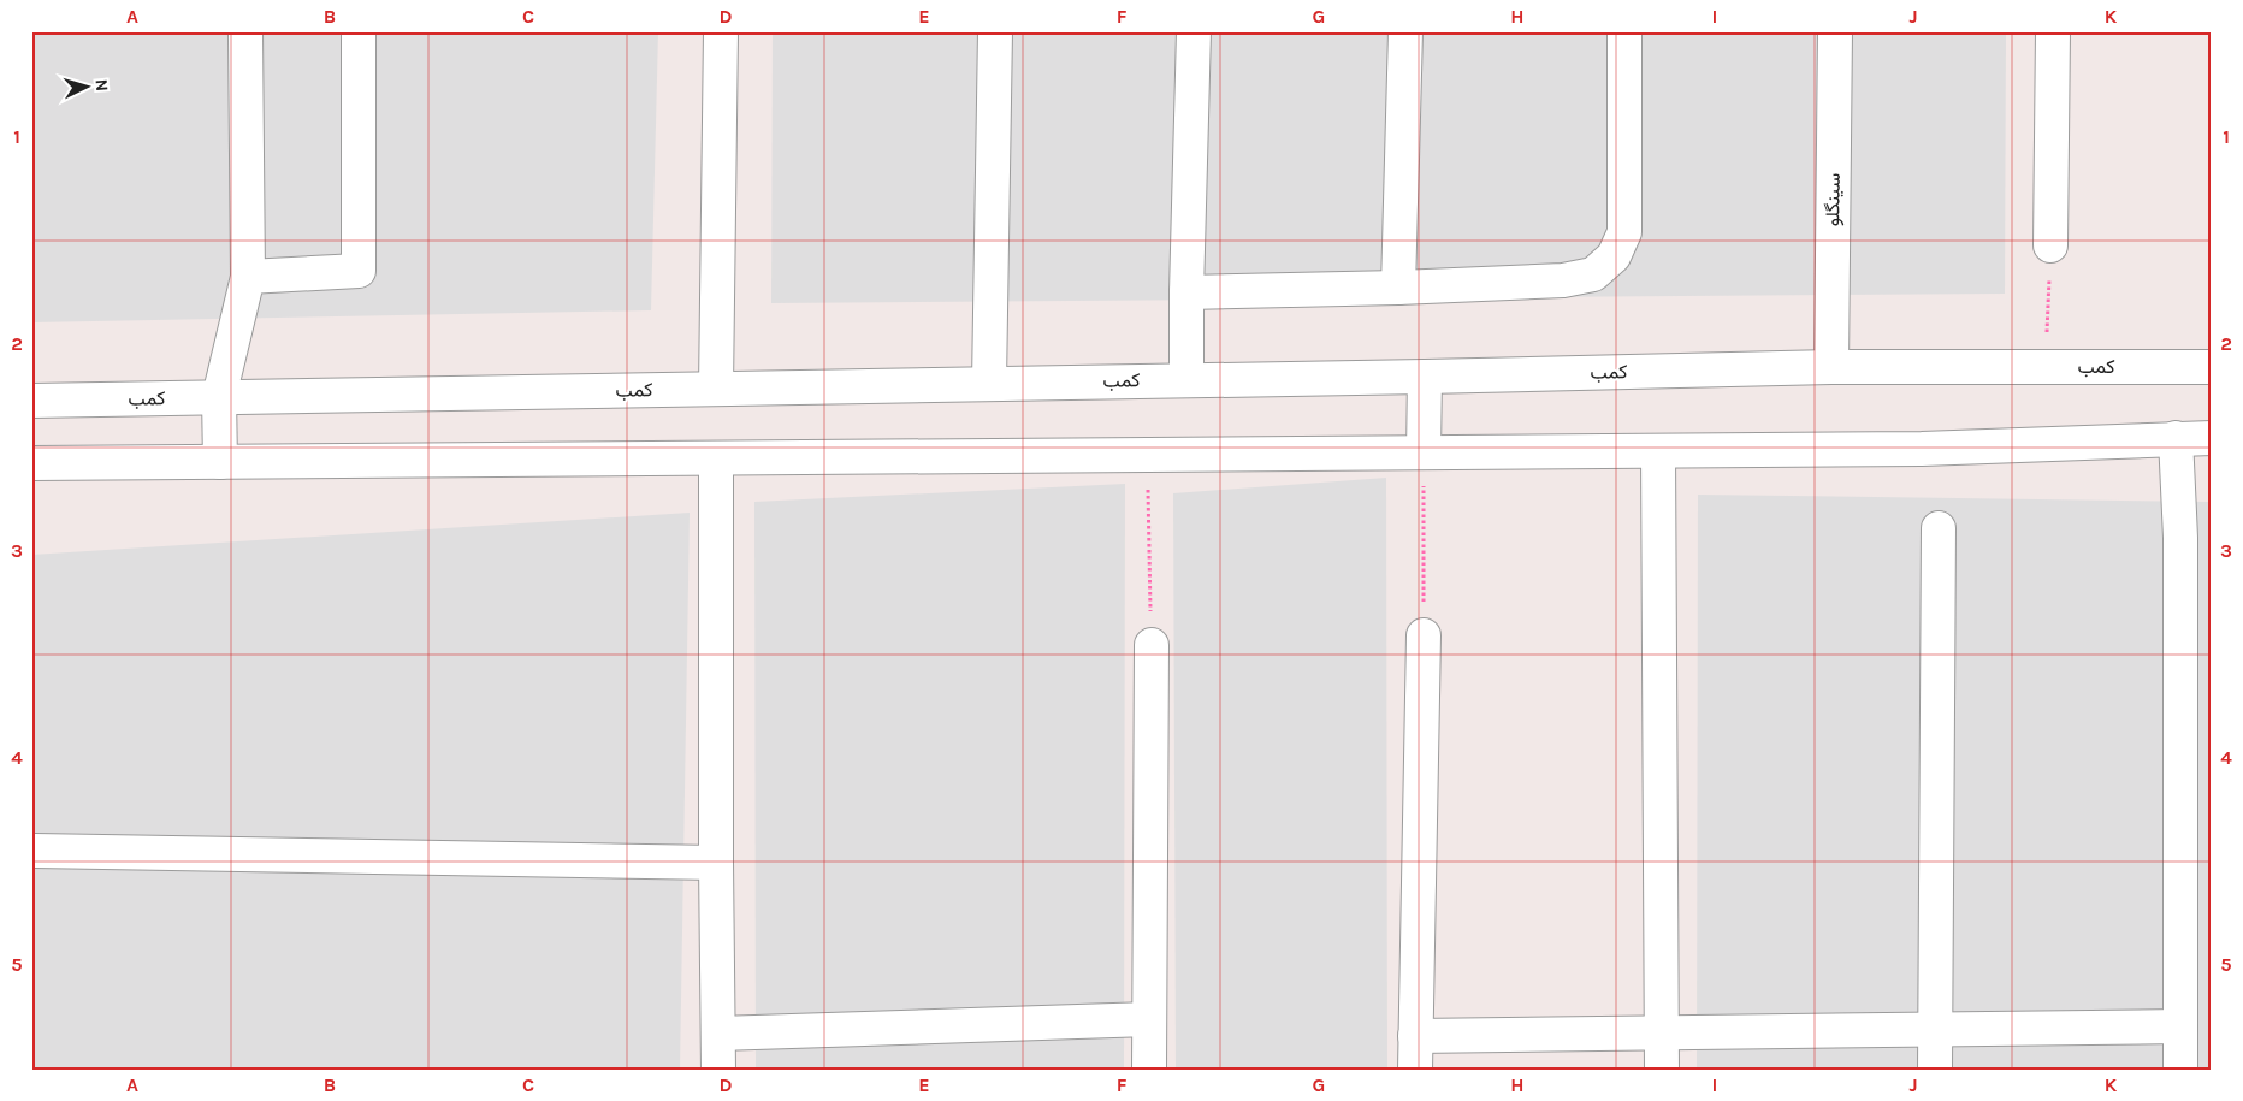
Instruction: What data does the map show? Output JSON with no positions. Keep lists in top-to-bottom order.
{
  "streets": {
    "street": ["سینگلو", "کمب"]
  },
  "crossings": [
    ["سینگلو", "کمب"]
  ],
  "north": "right",
  "grid": {
    "columns": [
      "A",
      "B",
      "C",
      "D",
      "E",
      "F",
      "G",
      "H",
      "I",
      "J",
      "K"
    ],
    "rows": [
      "1",
      "2",
      "3",
      "4",
      "5"
    ]
  }
}
